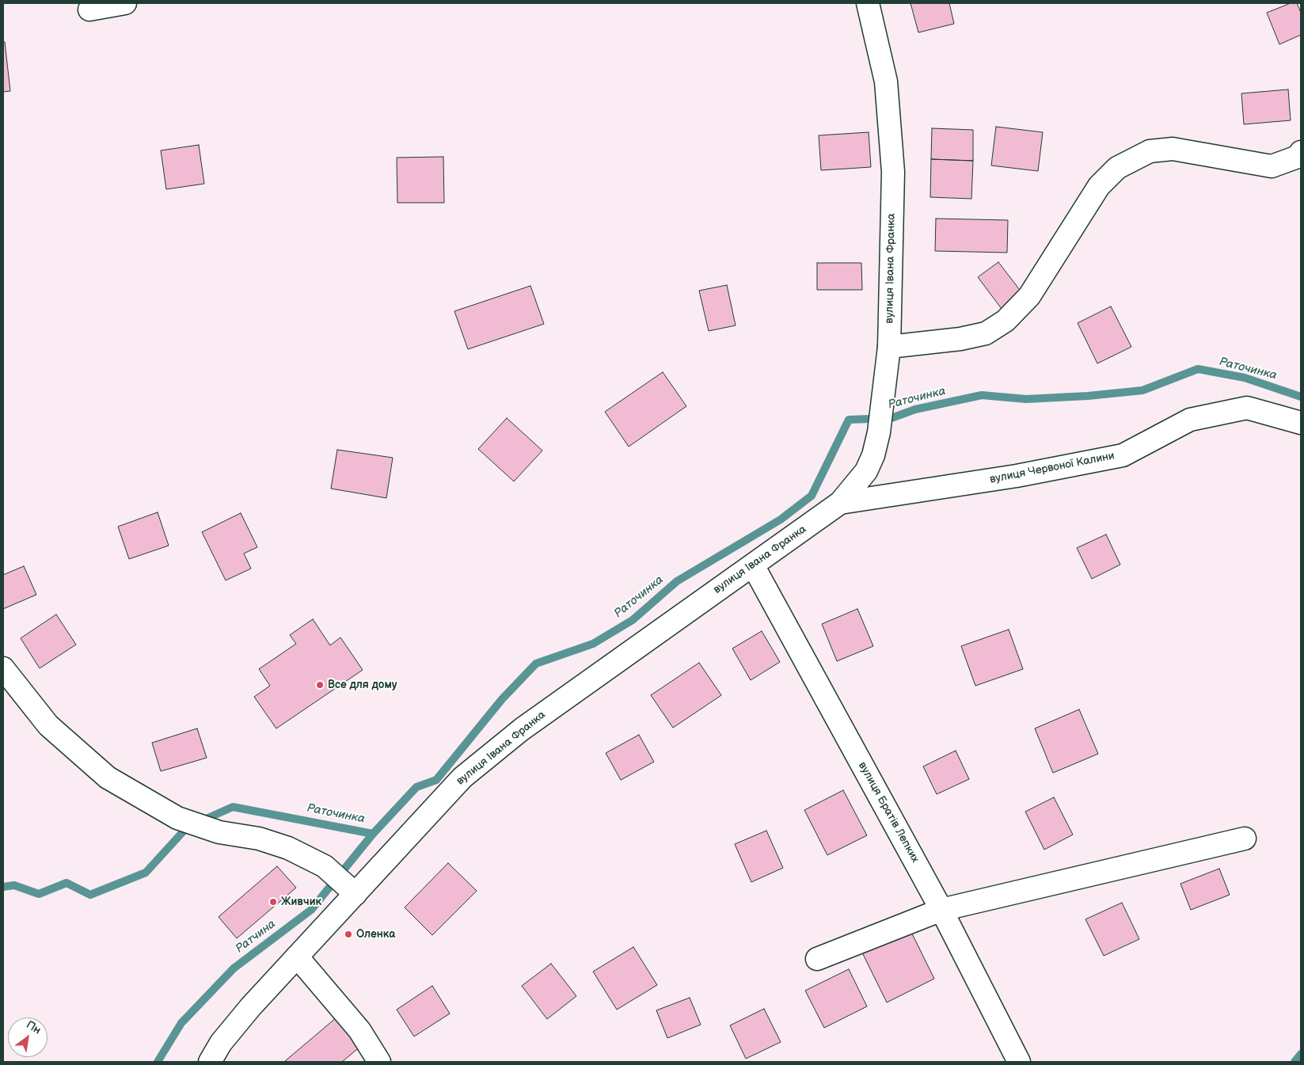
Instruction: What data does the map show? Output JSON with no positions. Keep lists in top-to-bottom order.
{
  "streets": {
    "street": ["вулиця Івана Франка", "вулиця Червоної Калини", "вулиця Братів Лепких"]
  },
  "crossings": [
    ["вулиця Івана Франка", "вулиця Червоної Калини"],
    ["вулиця Івана Франка", "вулиця Братів Лепких"]
  ],
  "water": ["Раточинка", "Ратчина"],
  "places": ["Все для дому", "Живчик", "Оленка"],
  "north": "top right"
}
